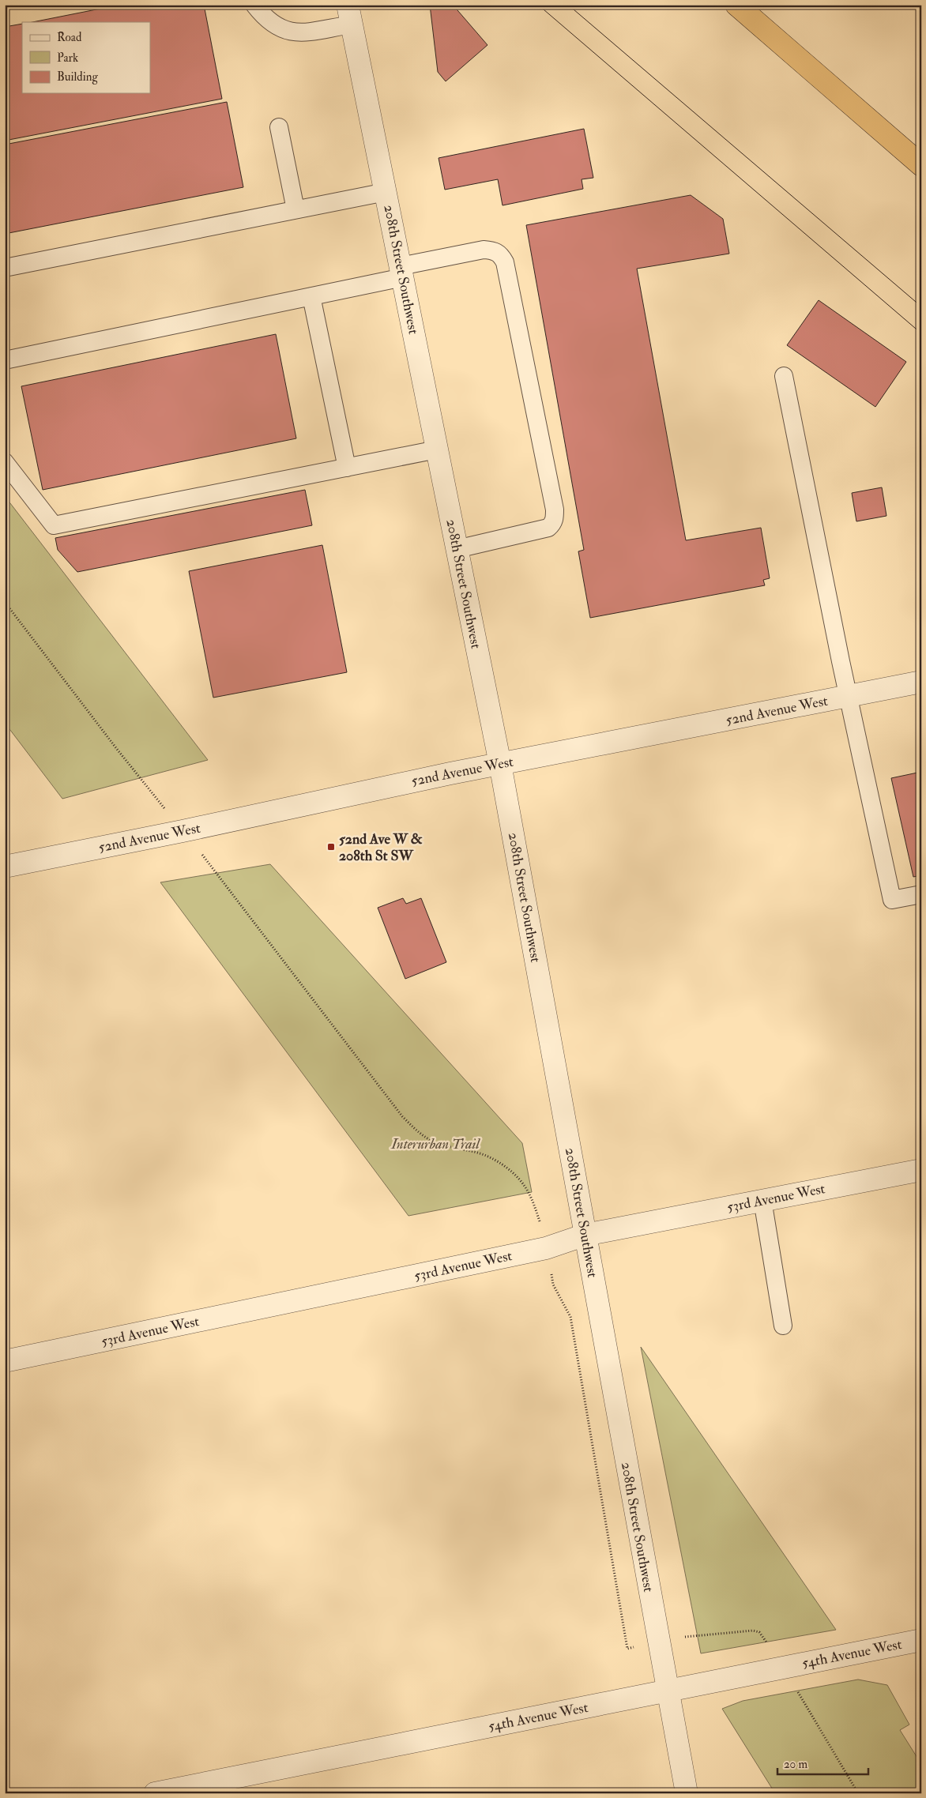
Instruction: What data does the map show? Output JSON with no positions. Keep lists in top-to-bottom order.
{
  "streets": {
    "street": [
      "208th Street Southwest",
      "52nd Avenue West",
      "53rd Avenue West",
      "54th Avenue West"
    ]
  },
  "crossings": [
    ["208th Street Southwest", "52nd Avenue West"],
    ["208th Street Southwest", "53rd Avenue West"],
    ["208th Street Southwest", "54th Avenue West"]
  ],
  "parks": ["Interurban Trail"],
  "places": {
    "transit": ["52nd Ave W & 208th St SW"]
  },
  "legend": ["Road", "Park", "Building"],
  "scale_bar": "20 m"
}
